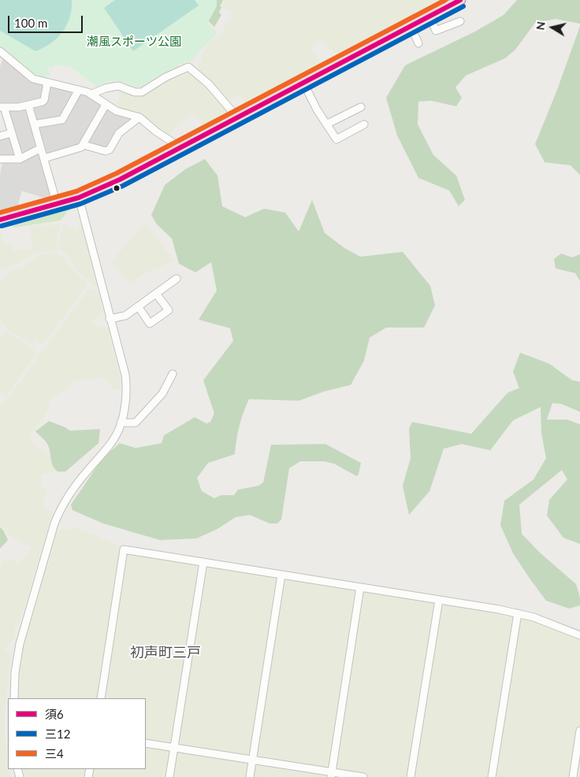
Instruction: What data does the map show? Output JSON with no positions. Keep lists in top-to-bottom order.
{
  "districts": ["初声町三戸"],
  "parks": ["潮風スポーツ公園"],
  "lines": ["transit line 須6", "transit line 三4", "transit line 三12"],
  "legend": ["須6", "三12", "三4"],
  "scale_bar": "100 m",
  "north": "left"
}
